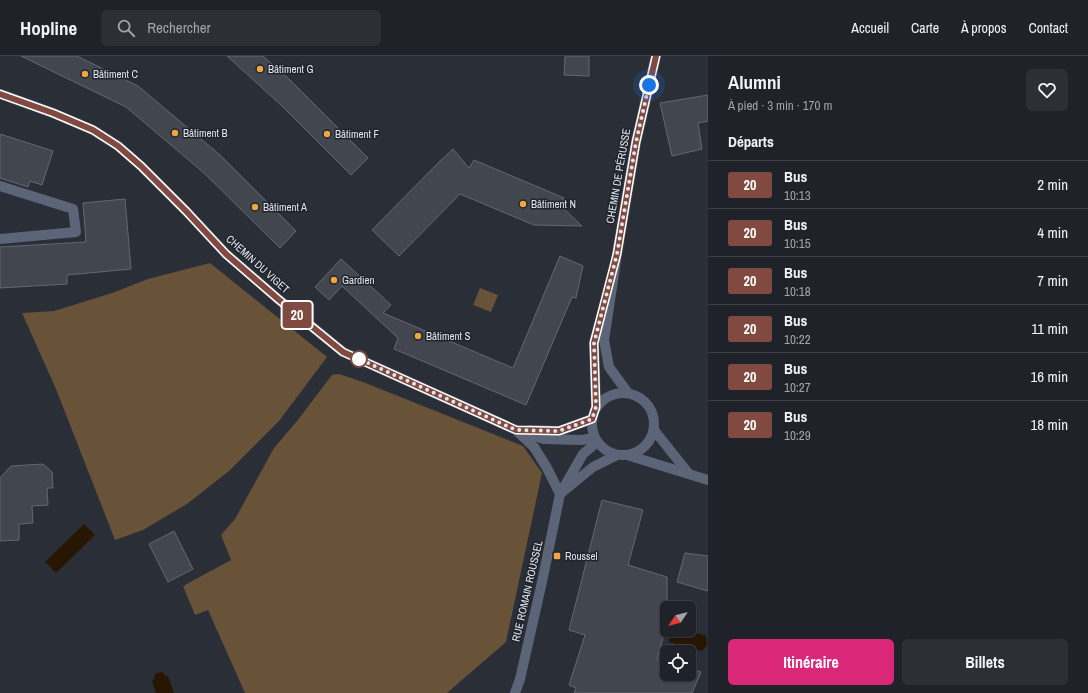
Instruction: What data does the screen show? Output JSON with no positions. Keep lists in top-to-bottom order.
{
  "streets": {
    "street": ["CHEMIN DE PÉRUSSE", "CHEMIN DU VIGET", "RUE ROMAIN ROUSSEL"]
  },
  "crossings": [
    ["CHEMIN DE PÉRUSSE", "RUE ROMAIN ROUSSEL"]
  ],
  "places": {
    "other": [
      "Bâtiment G",
      "Bâtiment C",
      "Bâtiment B",
      "Bâtiment F",
      "Bâtiment N",
      "Bâtiment A",
      "Gardien",
      "Bâtiment S"
    ],
    "transit": ["Roussel"]
  },
  "lines": ["bus line 20"],
  "north": "bottom left",
  "page": {
    "header": "Hopline",
    "search": "Rechercher",
    "nav": [
      "Accueil",
      "Carte",
      "À propos",
      "Contact"
    ],
    "on_map": "20",
    "heading": [
      ["Alumni", "À pied · 3 min · 170 m"],
      "Départs"
    ],
    "list": [
      {
        "mark": "20",
        "name": "Bus",
        "note": "10:13",
        "value": "2 min"
      },
      {
        "mark": "20",
        "name": "Bus",
        "note": "10:15",
        "value": "4 min"
      },
      {
        "mark": "20",
        "name": "Bus",
        "note": "10:18",
        "value": "7 min"
      },
      {
        "mark": "20",
        "name": "Bus",
        "note": "10:22",
        "value": "11 min"
      },
      {
        "mark": "20",
        "name": "Bus",
        "note": "10:27",
        "value": "16 min"
      },
      {
        "mark": "20",
        "name": "Bus",
        "note": "10:29",
        "value": "18 min"
      }
    ],
    "buttons": ["Itinéraire", "Billets"]
  }
}
